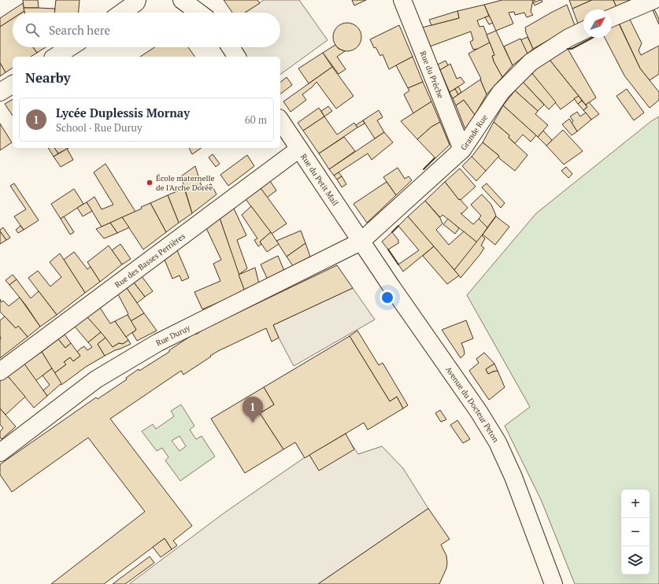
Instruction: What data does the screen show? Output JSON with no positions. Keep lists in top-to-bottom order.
{
  "streets": {
    "street": [
      "Rue du Prêche",
      "Grande Rue",
      "Rue du Petit Mail",
      "Rue des Basses Perrières",
      "Rue Duruy",
      "Avenue du Docteur Peton"
    ]
  },
  "crossings": [
    ["Rue du Prêche", "Grande Rue"],
    ["Grande Rue", "Rue du Petit Mail"],
    ["Grande Rue", "Rue Duruy"],
    ["Grande Rue", "Avenue du Docteur Peton"],
    ["Rue du Petit Mail", "Rue des Basses Perrières"],
    ["Rue du Petit Mail", "Rue Duruy"],
    ["Rue du Petit Mail", "Avenue du Docteur Peton"],
    ["Rue Duruy", "Avenue du Docteur Peton"]
  ],
  "places": ["École maternelle de l'Arche Dorée"],
  "north": "top right",
  "page": {
    "search": "Search here",
    "heading": "Nearby",
    "list": [
      {
        "mark": "1",
        "name": "Lycée Duplessis Mornay",
        "note": "School · Rue Duruy",
        "value": "60 m"
      }
    ],
    "pins": "1",
    "map_buttons": ["+", "−"]
  }
}
